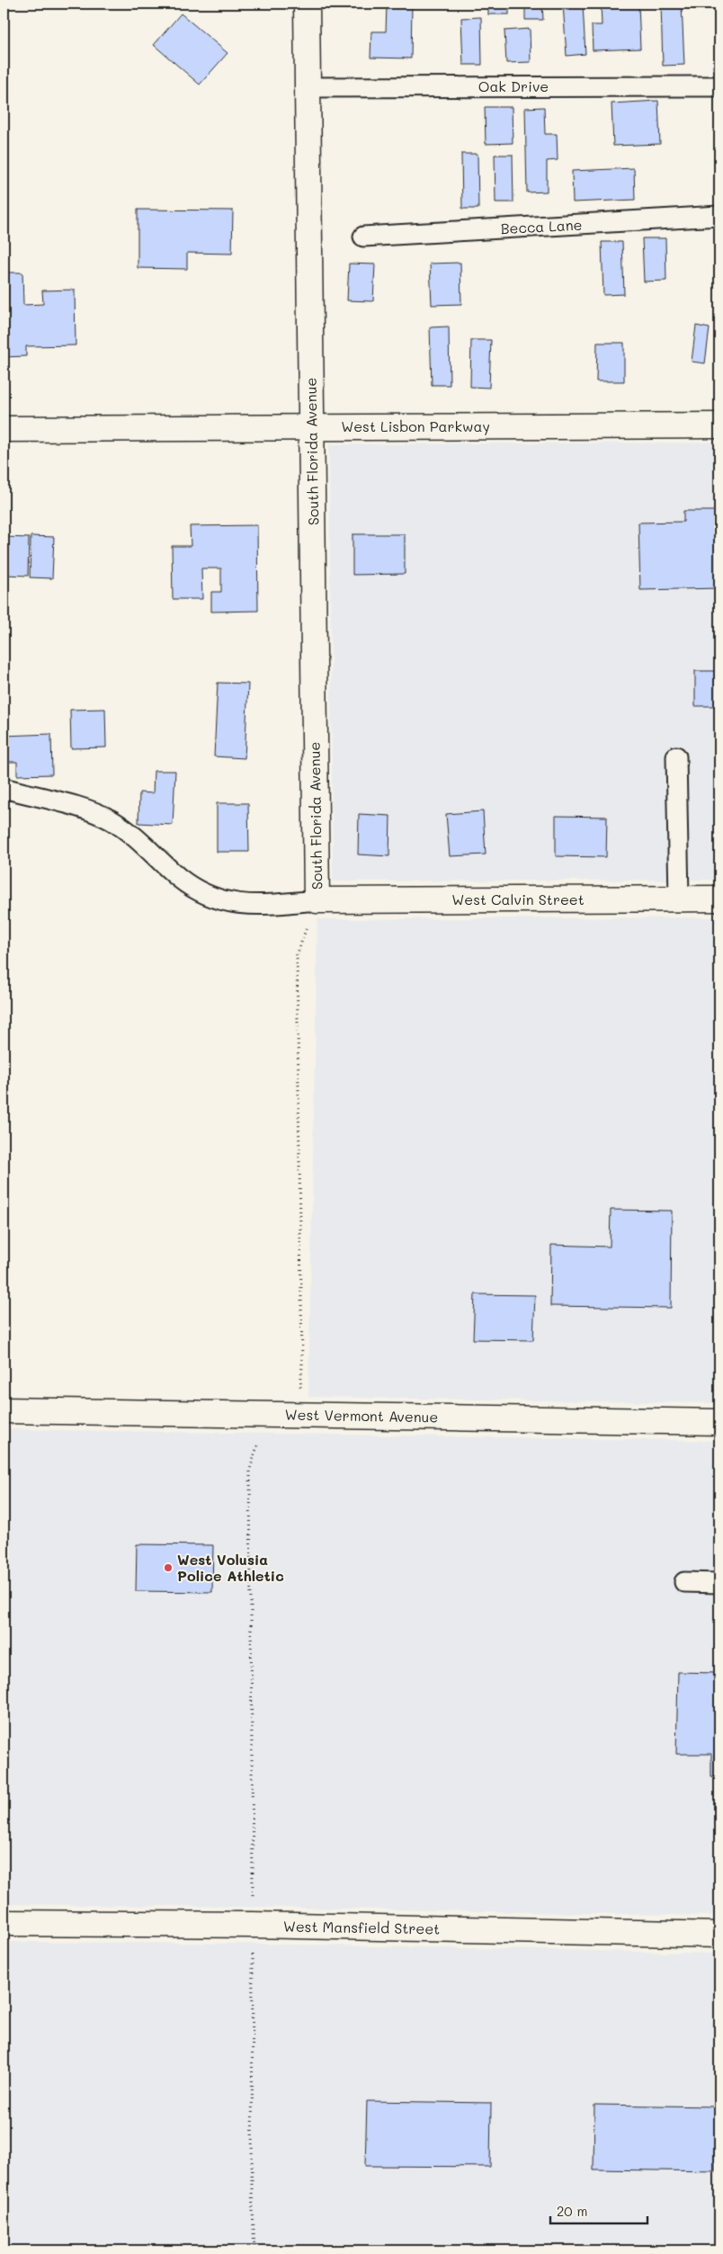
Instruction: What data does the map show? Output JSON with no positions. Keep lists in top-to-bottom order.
{
  "streets": {
    "street": [
      "West Lisbon Parkway",
      "South Florida Avenue",
      "West Calvin Street",
      "West Vermont Avenue",
      "West Mansfield Street"
    ],
    "lane": ["Oak Drive", "Becca Lane"]
  },
  "crossings": [
    ["Oak Drive", "South Florida Avenue"],
    ["West Lisbon Parkway", "South Florida Avenue"],
    ["South Florida Avenue", "West Calvin Street"]
  ],
  "places": ["West Volusia Police Athletic"],
  "scale_bar": "20 m"
}
